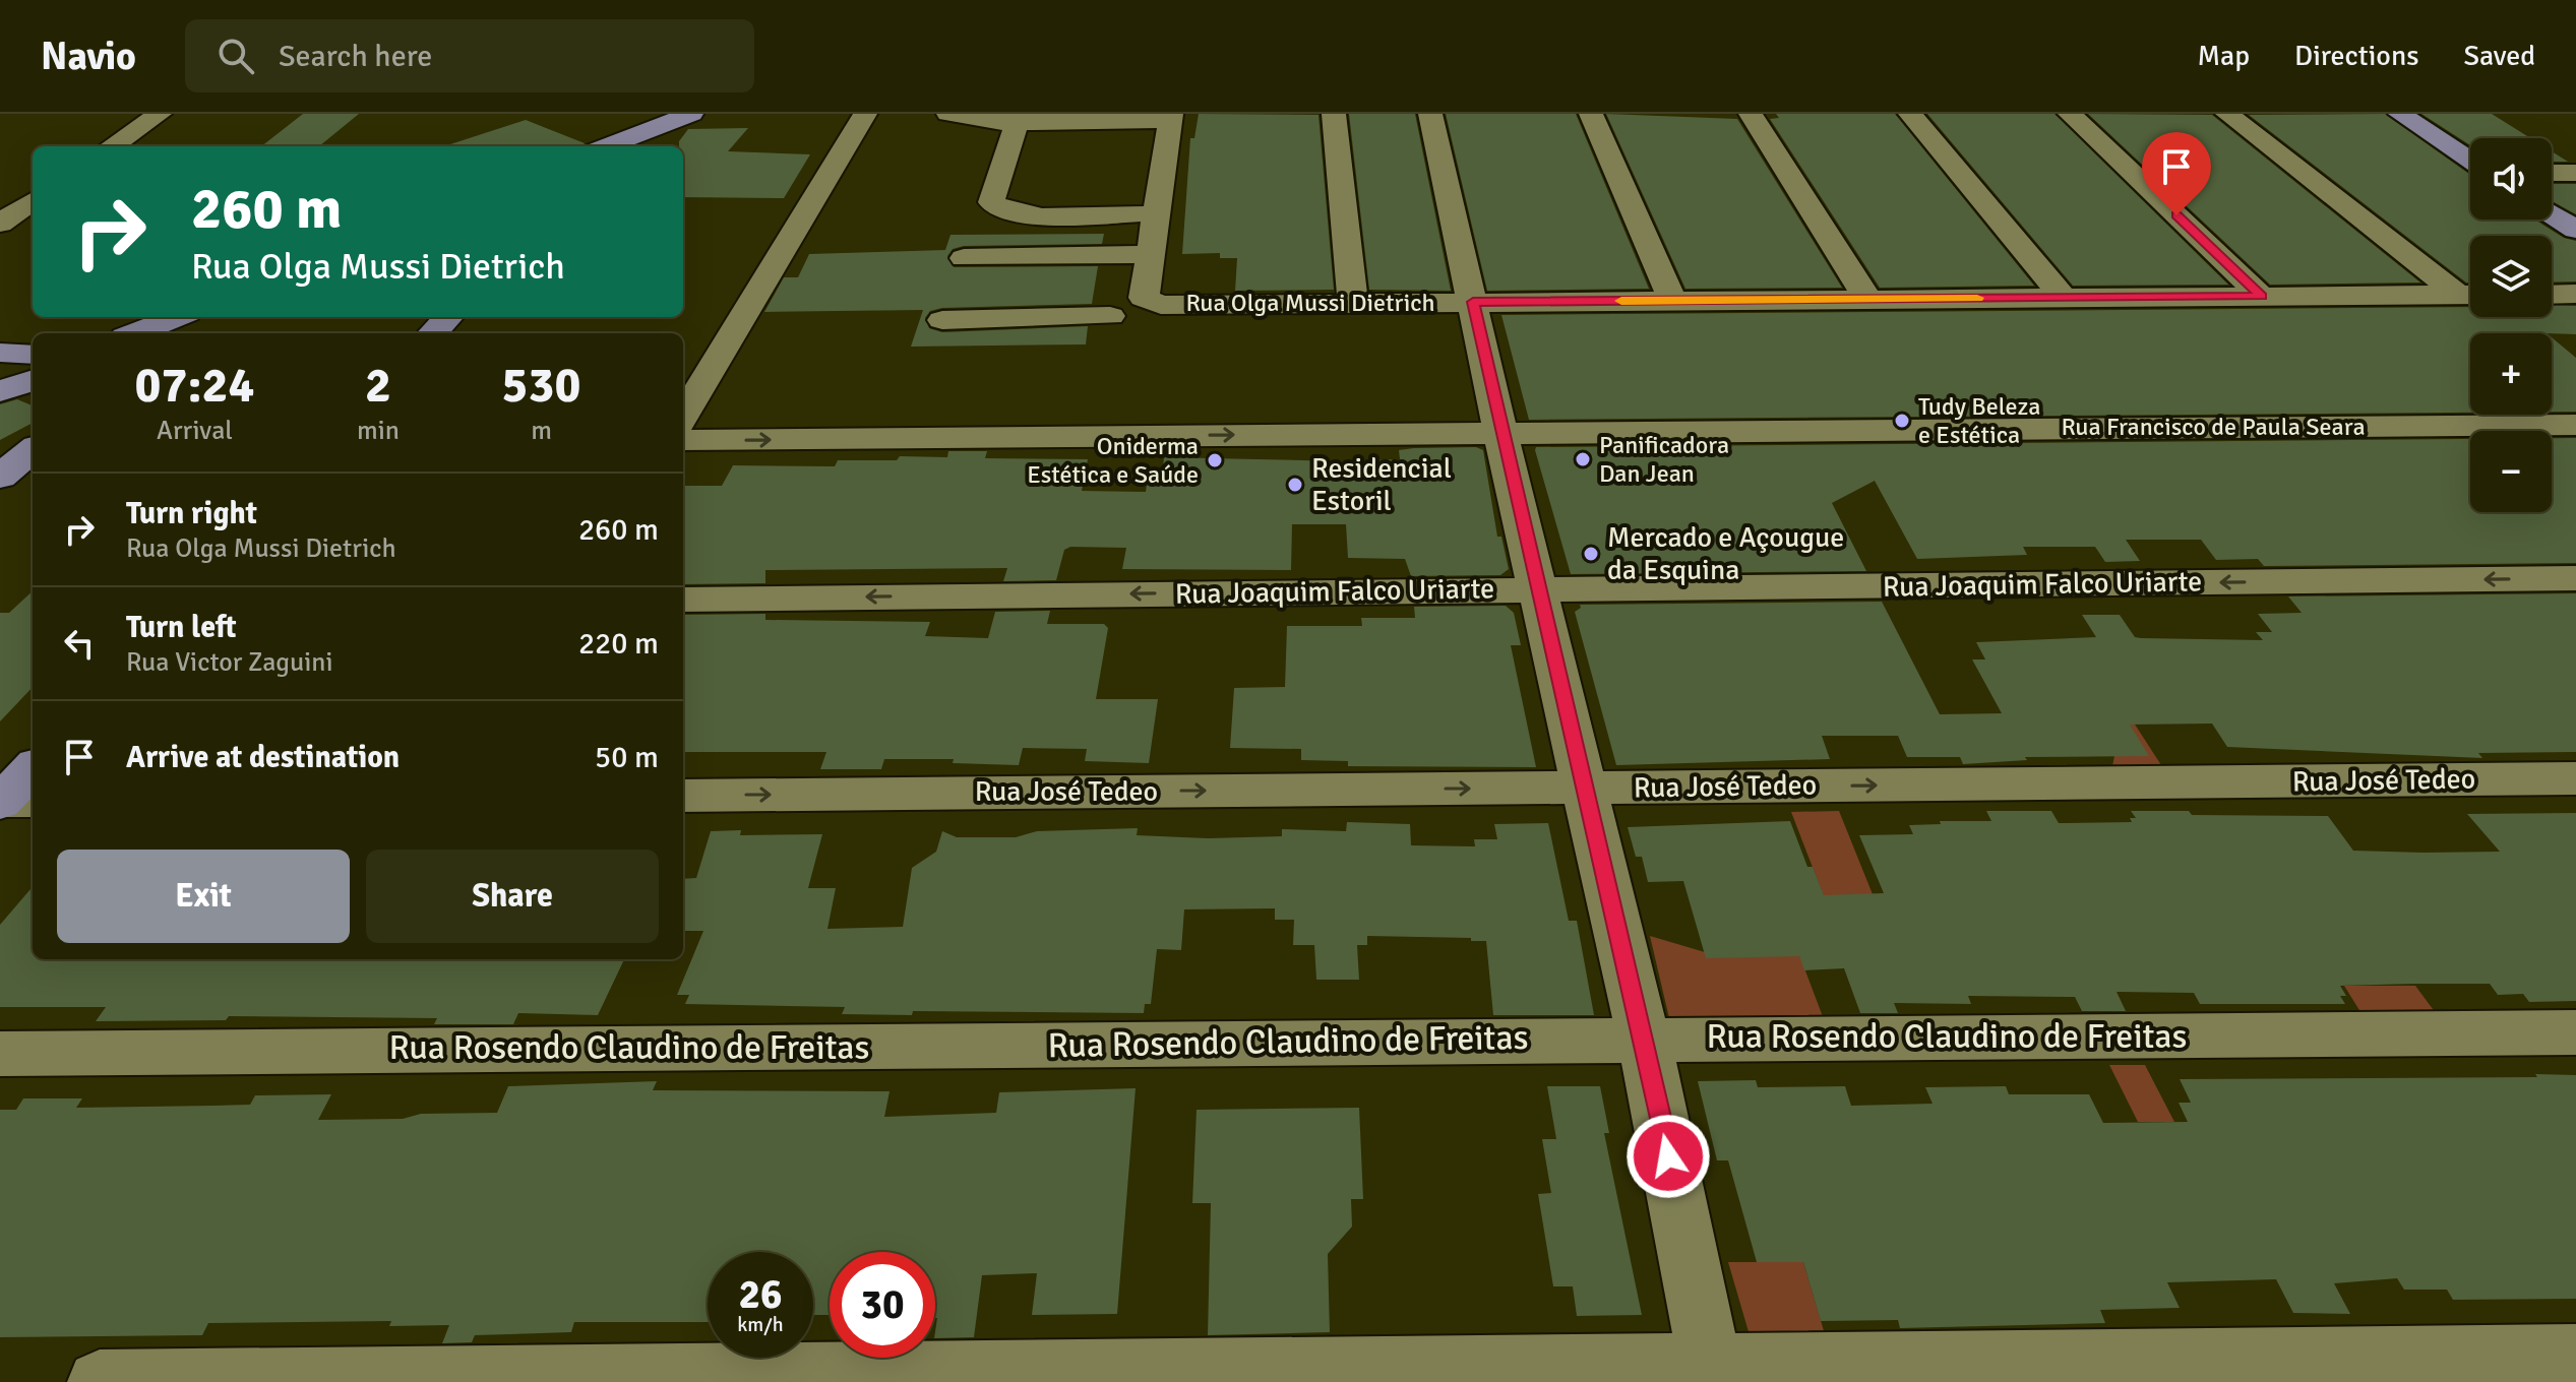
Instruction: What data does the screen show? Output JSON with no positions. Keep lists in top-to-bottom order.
{
  "streets": {
    "street": [
      "Rua Olga Mussi Dietrich",
      "Rua Francisco de Paula Seara",
      "Rua Joaquim Falco Uriarte",
      "Rua José Tedeo",
      "Rua Rosendo Claudino de Freitas"
    ]
  },
  "one_way": ["Rua Joaquim Falco Uriarte", "Rua José Tedeo"],
  "places": [
    "Tudy Beleza e Estética",
    "Panificadora Dan Jean",
    "Oniderma Estética e Saúde",
    "Residencial Estoril",
    "Mercado e Açougue da Esquina"
  ],
  "page": {
    "header": "Navio",
    "search": "Search here",
    "nav": ["Map", "Directions", "Saved"],
    "map_buttons": ["+", "−"],
    "turn": ["260 m", "Rua Olga Mussi Dietrich"],
    "eta": [
      "07:24",
      "Arrival",
      "2",
      "min",
      "530",
      "m"
    ],
    "list": [
      {
        "name": "Turn right",
        "note": "Rua Olga Mussi Dietrich",
        "value": "260 m"
      },
      {
        "name": "Turn left",
        "note": "Rua Victor Zaguini",
        "value": "220 m"
      },
      {
        "name": "Arrive at destination",
        "value": "50 m"
      }
    ],
    "buttons": ["Exit", "Share"],
    "speed": "26 km/h",
    "limit": "30"
  }
}
